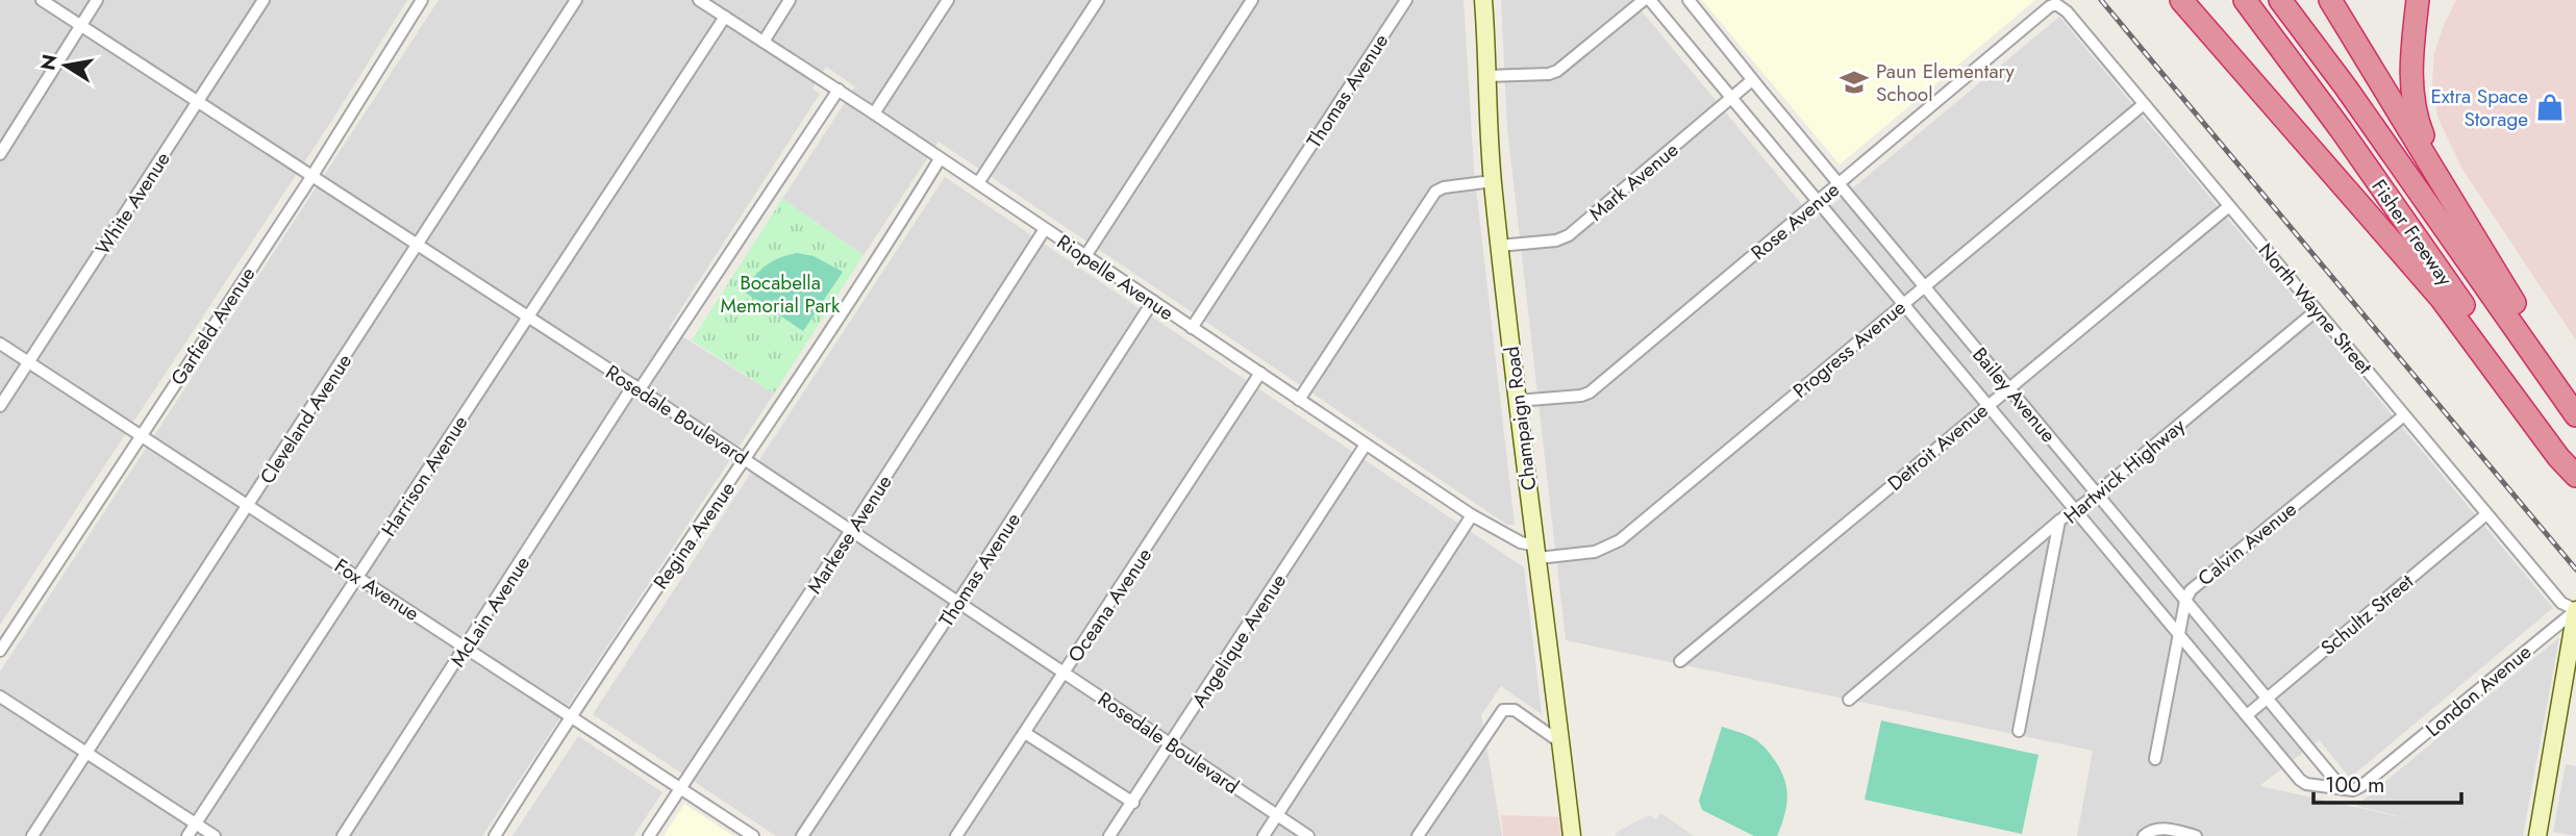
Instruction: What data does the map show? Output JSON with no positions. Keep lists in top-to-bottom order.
{
  "streets": {
    "highway": ["Fisher Freeway"],
    "street": [
      "Thomas Avenue",
      "Mark Avenue",
      "White Avenue",
      "Rose Avenue",
      "Riopelle Avenue",
      "North Wayne Street",
      "Garfield Avenue",
      "Progress Avenue",
      "Bailey Avenue",
      "Rosedale Boulevard",
      "Cleveland Avenue",
      "Champaign Road",
      "Detroit Avenue",
      "Hartwick Highway",
      "Harrison Avenue",
      "Markese Avenue",
      "Regina Avenue",
      "Calvin Avenue",
      "Fox Avenue",
      "Oceana Avenue",
      "McLain Avenue",
      "Schultz Street",
      "Angelique Avenue",
      "London Avenue"
    ]
  },
  "crossings": [
    ["Thomas Avenue", "Riopelle Avenue"],
    ["Thomas Avenue", "Rosedale Boulevard"],
    ["Mark Avenue", "Bailey Avenue"],
    ["Mark Avenue", "Champaign Road"],
    ["White Avenue", "Rosedale Boulevard"],
    ["White Avenue", "Fox Avenue"],
    ["Rose Avenue", "North Wayne Street"],
    ["Rose Avenue", "Bailey Avenue"],
    ["Rose Avenue", "Champaign Road"],
    ["Riopelle Avenue", "Progress Avenue"],
    ["Riopelle Avenue", "Champaign Road"],
    ["Riopelle Avenue", "Harrison Avenue"],
    ["Riopelle Avenue", "Markese Avenue"],
    ["Riopelle Avenue", "Regina Avenue"],
    ["Riopelle Avenue", "Oceana Avenue"],
    ["Riopelle Avenue", "McLain Avenue"],
    ["Riopelle Avenue", "Angelique Avenue"],
    ["North Wayne Street", "Progress Avenue"],
    ["North Wayne Street", "Detroit Avenue"],
    ["North Wayne Street", "Hartwick Highway"],
    ["North Wayne Street", "Calvin Avenue"],
    ["North Wayne Street", "Schultz Street"],
    ["North Wayne Street", "London Avenue"],
    ["Garfield Avenue", "Rosedale Boulevard"],
    ["Garfield Avenue", "Fox Avenue"],
    ["Progress Avenue", "Bailey Avenue"],
    ["Progress Avenue", "Champaign Road"],
    ["Bailey Avenue", "Detroit Avenue"],
    ["Bailey Avenue", "Hartwick Highway"],
    ["Bailey Avenue", "Calvin Avenue"],
    ["Bailey Avenue", "Schultz Street"],
    ["Bailey Avenue", "London Avenue"],
    ["Rosedale Boulevard", "Cleveland Avenue"],
    ["Rosedale Boulevard", "Harrison Avenue"],
    ["Rosedale Boulevard", "Markese Avenue"],
    ["Rosedale Boulevard", "Regina Avenue"],
    ["Rosedale Boulevard", "Oceana Avenue"],
    ["Rosedale Boulevard", "McLain Avenue"],
    ["Rosedale Boulevard", "Angelique Avenue"],
    ["Cleveland Avenue", "Fox Avenue"],
    ["Harrison Avenue", "Fox Avenue"],
    ["Markese Avenue", "Fox Avenue"],
    ["Regina Avenue", "Fox Avenue"],
    ["Fox Avenue", "McLain Avenue"]
  ],
  "parks": ["Bocabella Memorial Park"],
  "places": {
    "school or university": ["Paun Elementary School"],
    "shop": ["Extra Space Storage"]
  },
  "scale_bar": "100 m",
  "north": "left"
}
